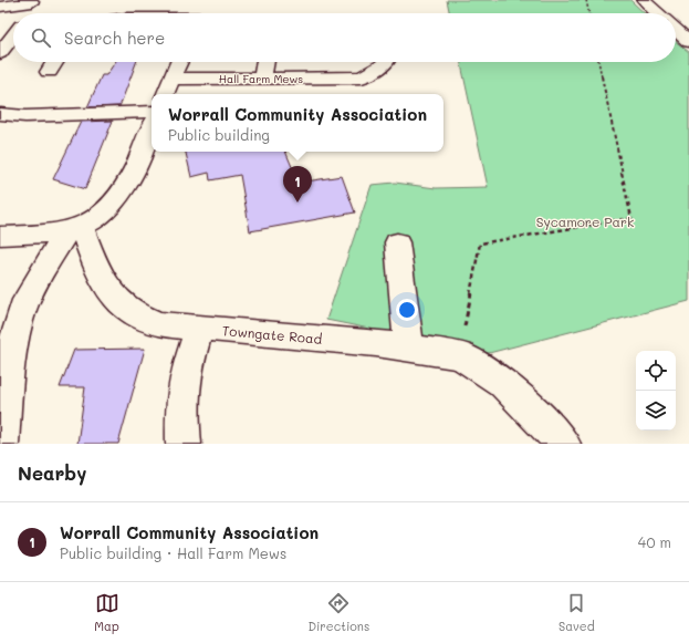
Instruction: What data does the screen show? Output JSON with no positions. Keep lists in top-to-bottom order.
{
  "streets": {
    "street": ["Hall Farm Mews", "Towngate Road"]
  },
  "parks": ["Sycamore Park"],
  "page": {
    "search": "Search here",
    "popup": ["Worrall Community Association", "Public building"],
    "pins": "1",
    "heading": "Nearby",
    "list": [
      {
        "mark": "1",
        "name": "Worrall Community Association",
        "note": "Public building · Hall Farm Mews",
        "value": "40 m"
      }
    ],
    "nav": ["Map", "Directions", "Saved"]
  }
}
